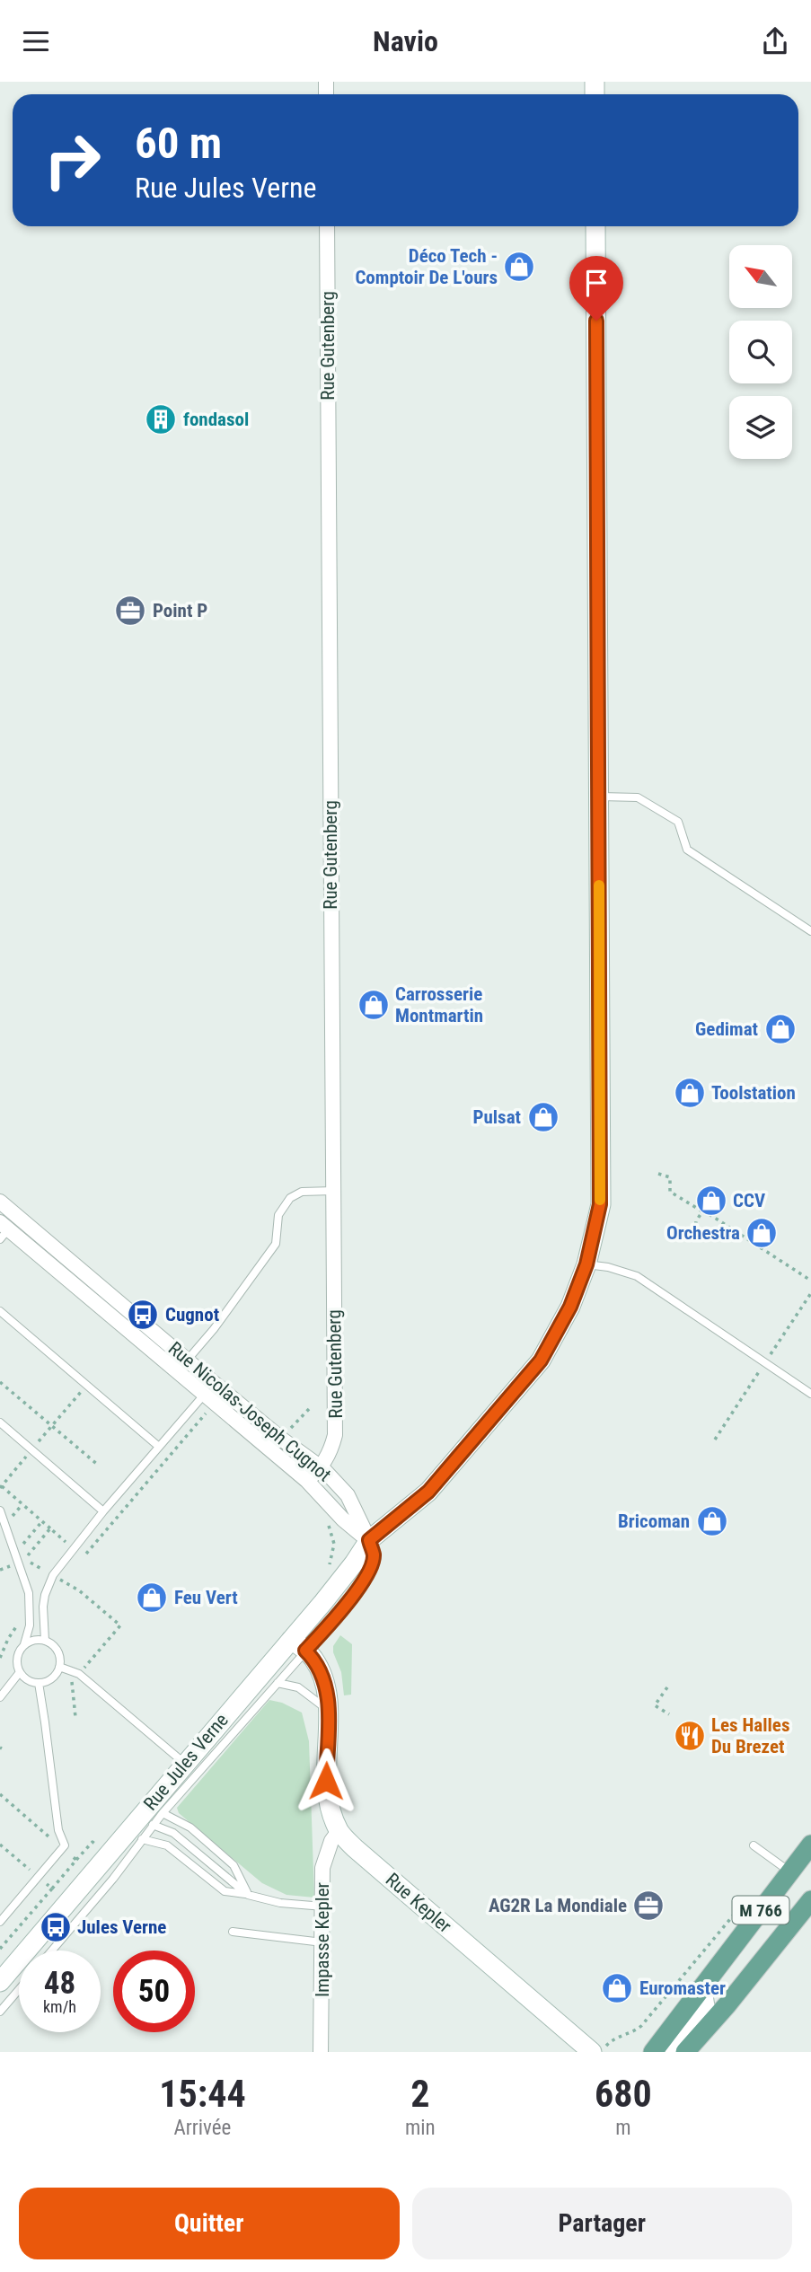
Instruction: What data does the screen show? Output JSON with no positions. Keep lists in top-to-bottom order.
{
  "streets": {
    "main road": ["Rue Jules Verne", "Rue Kepler", "M 766"],
    "street": ["Rue Gutenberg", "Rue Nicolas-Joseph Cugnot", "Impasse Kepler"]
  },
  "crossings": [
    ["Rue Gutenberg", "Rue Nicolas-Joseph Cugnot"],
    ["Rue Nicolas-Joseph Cugnot", "Rue Jules Verne"],
    ["Rue Jules Verne", "Rue Kepler"],
    ["Rue Kepler", "Impasse Kepler"]
  ],
  "places": {
    "shop": [
      "Déco Tech - Comptoir De L'ours",
      "Carrosserie Montmartin",
      "Gedimat",
      "Toolstation",
      "Pulsat",
      "CCV",
      "Orchestra",
      "Bricoman",
      "Feu Vert",
      "Euromaster"
    ],
    "building": ["fondasol"],
    "office": ["Point P", "AG2R La Mondiale"],
    "bus stop": ["Cugnot", "Jules Verne"],
    "restaurant": ["Les Halles Du Brezet"]
  },
  "north": "top left",
  "page": {
    "header": "Navio",
    "turn": ["60 m", "Rue Jules Verne"],
    "speed": "48 km/h",
    "limit": "50",
    "eta": [
      "15:44",
      "Arrivée",
      "2",
      "min",
      "680",
      "m"
    ],
    "buttons": ["Quitter", "Partager"]
  }
}
